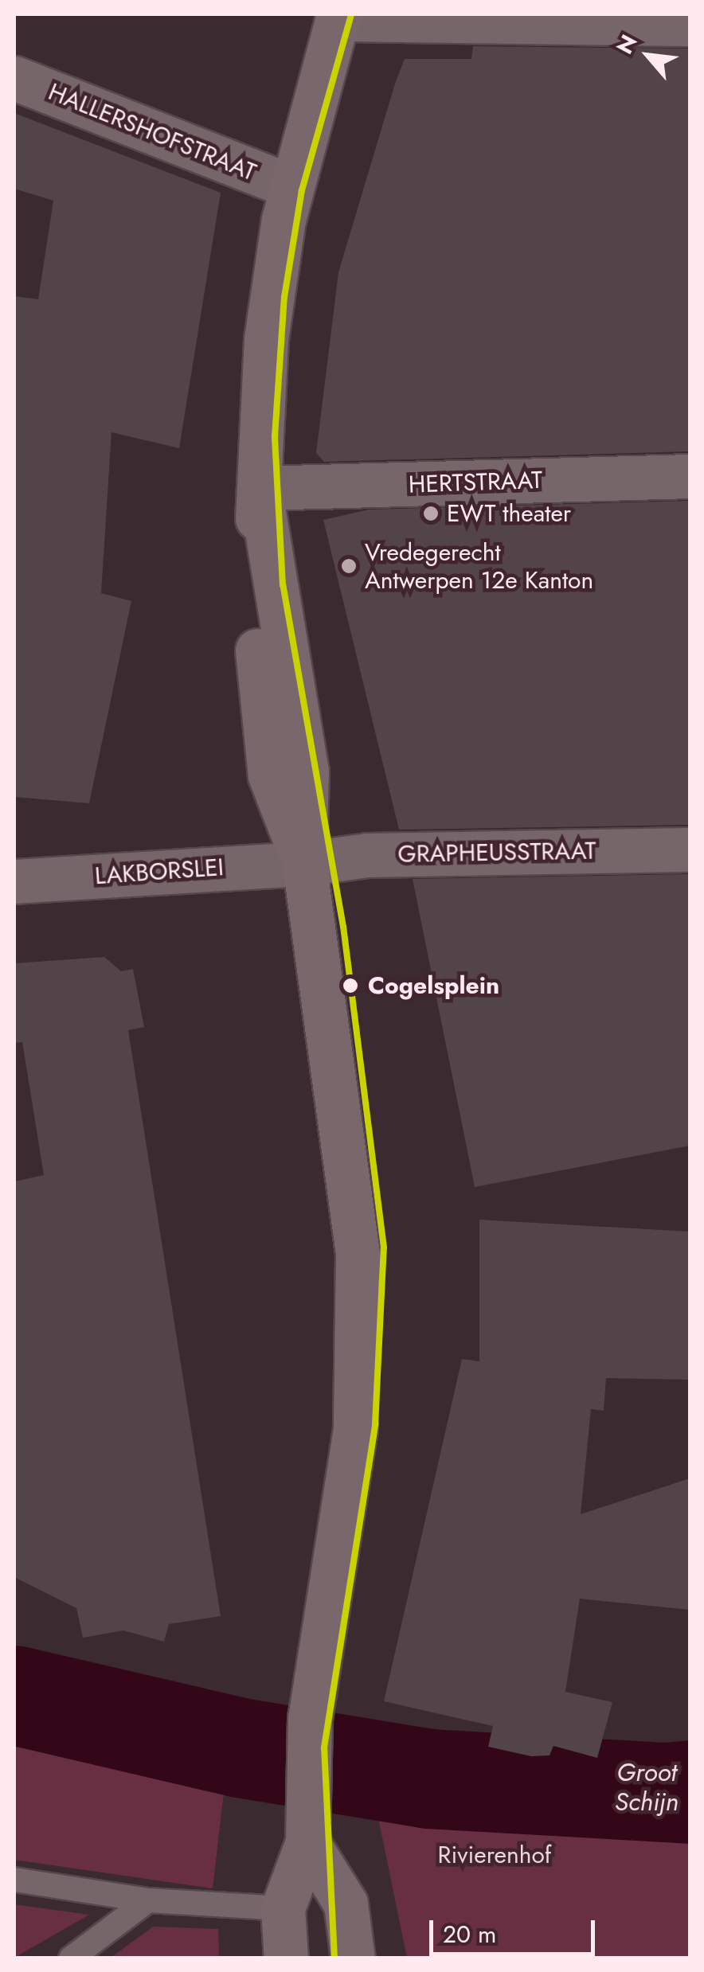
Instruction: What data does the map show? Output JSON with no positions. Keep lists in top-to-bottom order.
{
  "streets": {
    "street": [
      "HALLERSHOFSTRAAT",
      "HERTSTRAAT",
      "GRAPHEUSSTRAAT",
      "LAKBORSLEI"
    ]
  },
  "crossings": [
    ["GRAPHEUSSTRAAT", "LAKBORSLEI"]
  ],
  "water": ["Groot Schijn"],
  "parks": ["Rivierenhof"],
  "places": ["EWT theater", "Vredegerecht Antwerpen 12e Kanton", "Cogelsplein"],
  "scale_bar": "20 m",
  "north": "top left"
}
